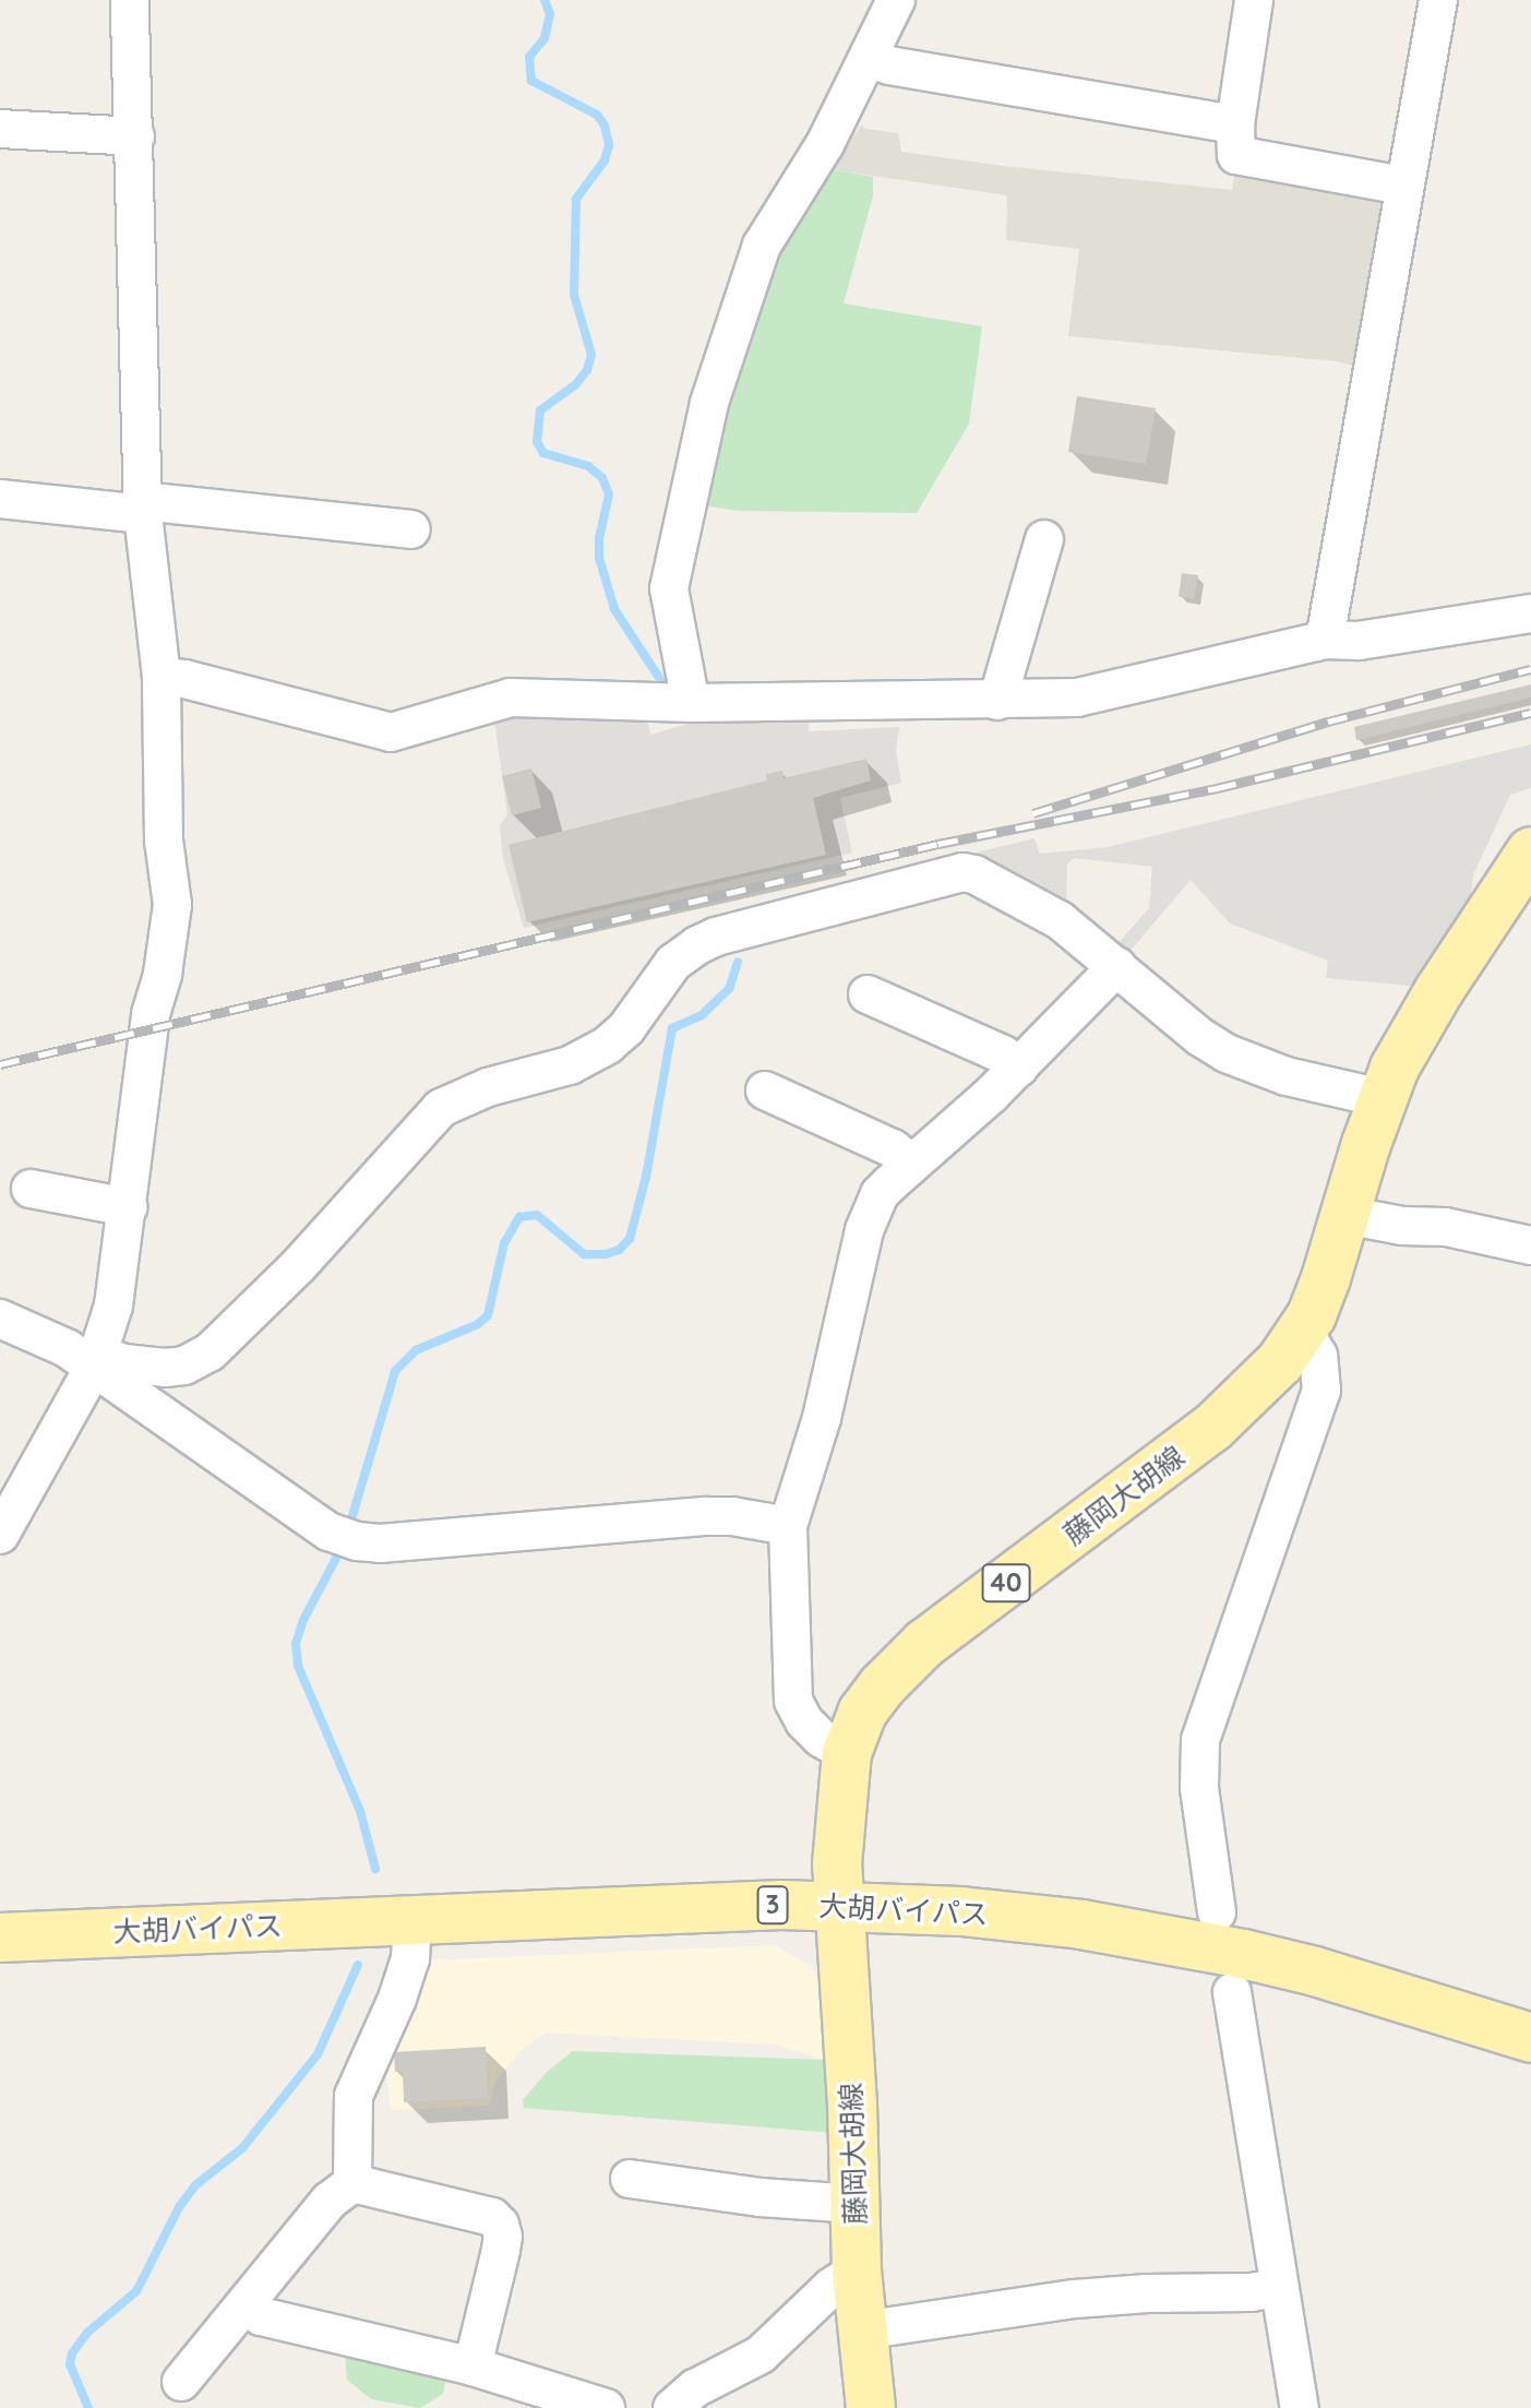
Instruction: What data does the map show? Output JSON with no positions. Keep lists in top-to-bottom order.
{
  "streets": {
    "main road": [
      "藤岡大胡線",
      "40",
      "3",
      "大胡バイパス"
    ]
  },
  "crossings": [
    ["藤岡大胡線", "大胡バイパス"]
  ]
}
